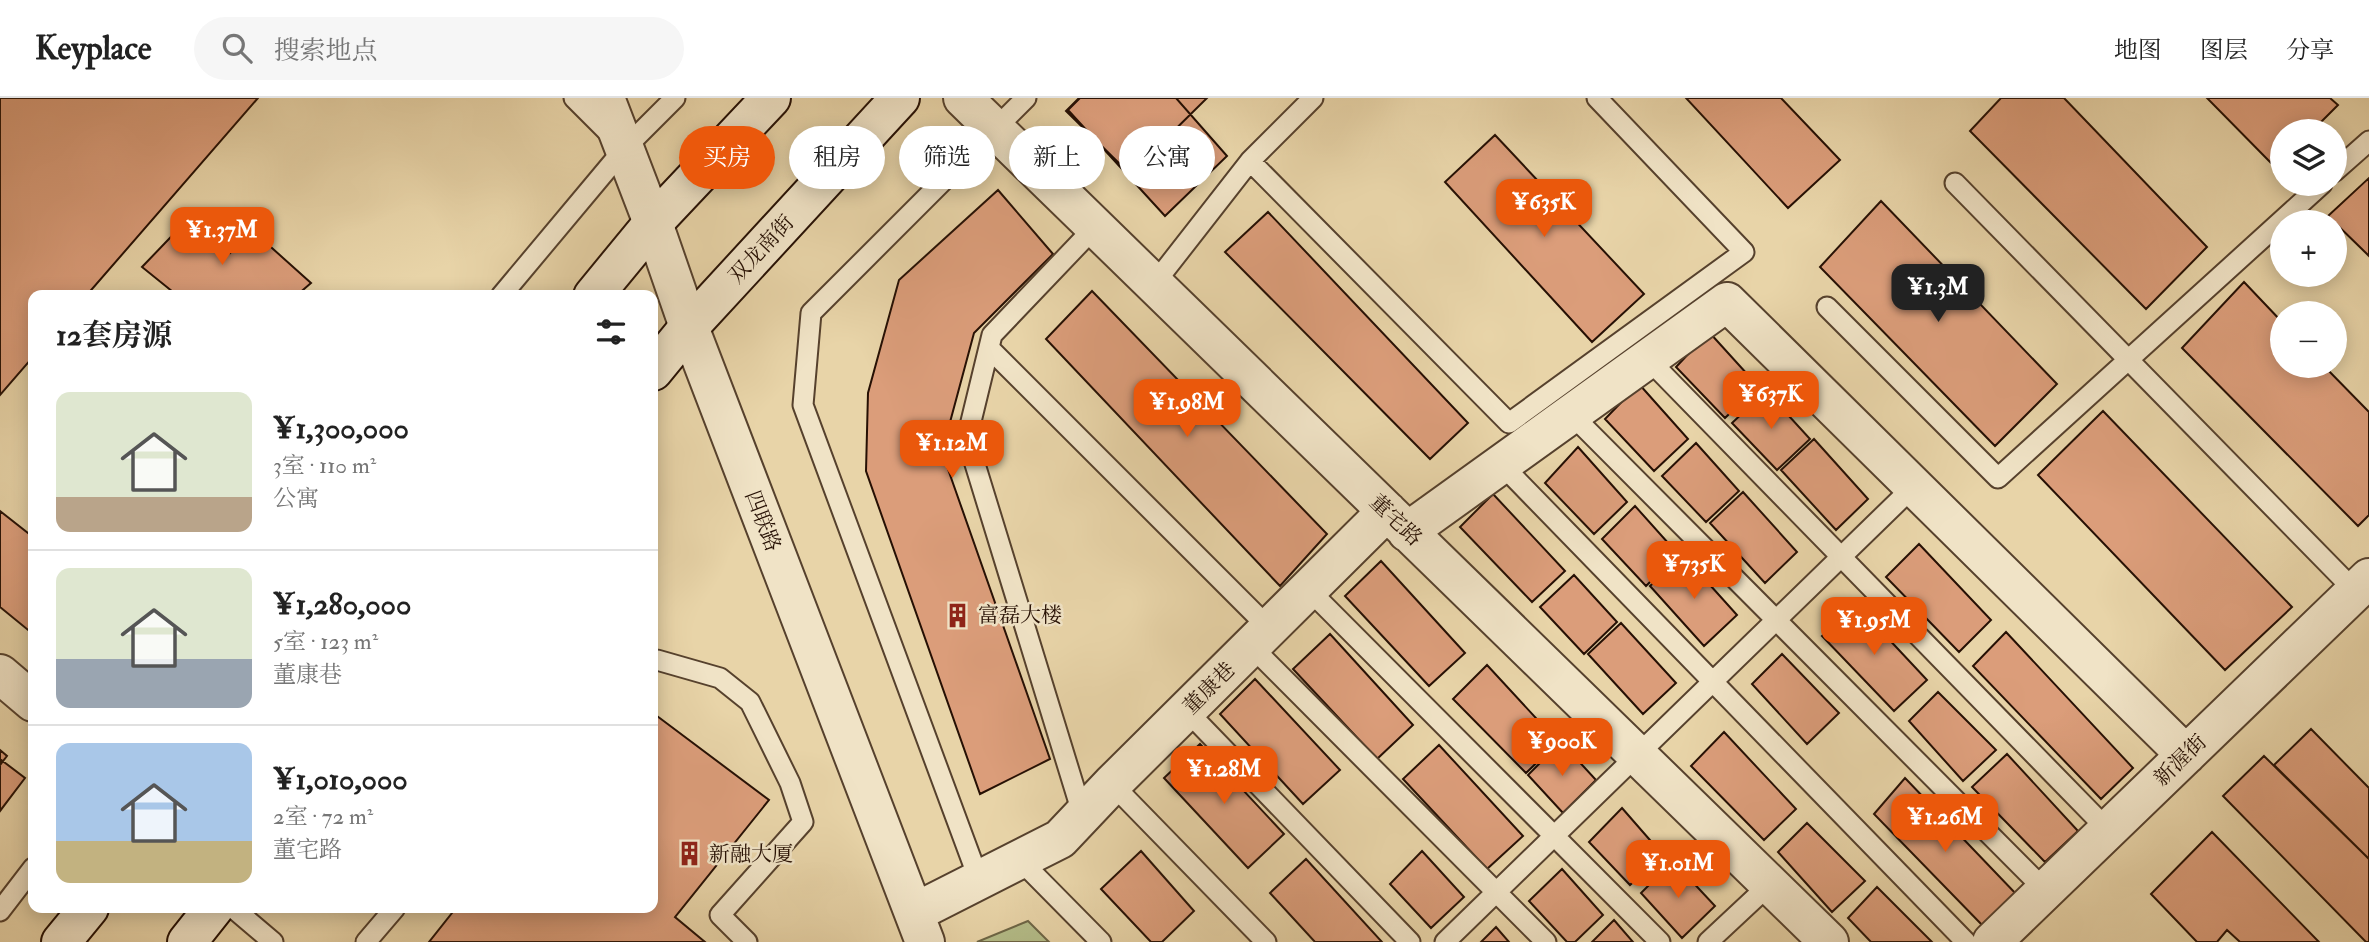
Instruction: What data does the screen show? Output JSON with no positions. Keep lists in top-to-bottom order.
{
  "streets": {
    "street": [
      "双龙南街",
      "董宅路",
      "四联路",
      "董康巷",
      "新渥街"
    ]
  },
  "crossings": [
    ["双龙南街", "四联路"],
    ["董宅路", "董康巷"],
    ["四联路", "董康巷"]
  ],
  "places": {
    "building": ["富磊大楼", "新融大厦"]
  },
  "page": {
    "header": "Keyplace",
    "search": "搜索地点",
    "nav": ["地图", "图层", "分享"],
    "map_buttons": ["+", "−"],
    "chip": [
      "买房",
      "租房",
      "筛选",
      "新上",
      "公寓"
    ],
    "price": [
      "¥635K",
      "¥1.37M",
      "¥1.3M",
      "¥637K",
      "¥1.98M",
      "¥1.12M",
      "¥735K",
      "¥1.95M",
      "¥900K",
      "¥1.28M",
      "¥1.26M",
      "¥1.01M"
    ],
    "heading": "12套房源",
    "list": [
      {
        "name": "¥1,300,000",
        "note": "3室 · 110 m² · 公寓"
      },
      {
        "name": "¥1,280,000",
        "note": "5室 · 123 m² · 董康巷"
      },
      {
        "name": "¥1,010,000",
        "note": "2室 · 72 m² · 董宅路"
      }
    ]
  }
}
